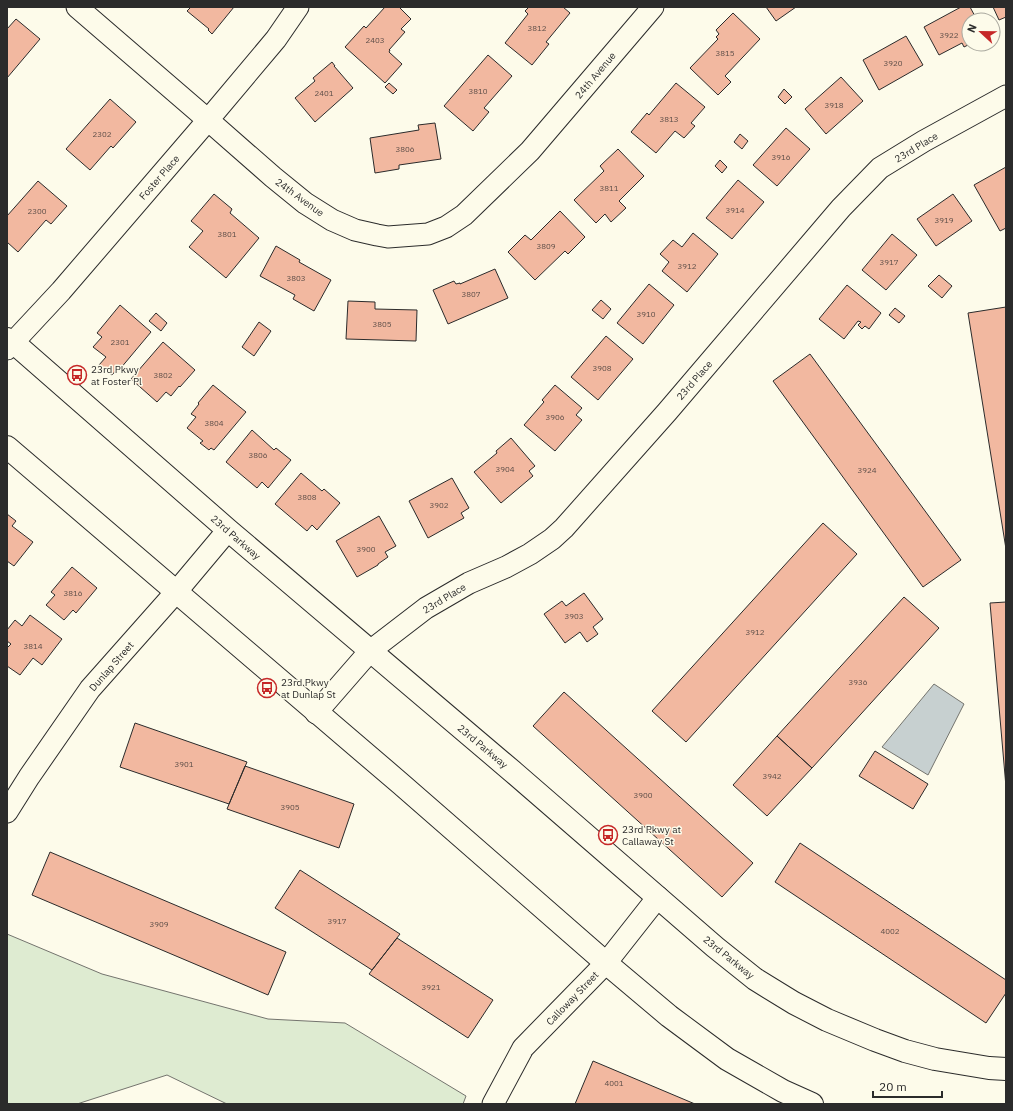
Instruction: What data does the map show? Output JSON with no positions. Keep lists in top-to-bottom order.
{
  "streets": {
    "street": [
      "24th Avenue",
      "23rd Place",
      "Foster Place",
      "23rd Parkway",
      "Dunlap Street",
      "Calloway Street"
    ]
  },
  "crossings": [
    ["24th Avenue", "Foster Place"],
    ["23rd Place", "23rd Parkway"],
    ["Foster Place", "23rd Parkway"],
    ["23rd Parkway", "Dunlap Street"],
    ["23rd Parkway", "Calloway Street"]
  ],
  "places": {
    "bus stop": ["23rd Pkwy at Foster Pl", "23rd Pkwy at Dunlap St", "23rd Pkwy at Callaway St"]
  },
  "house_numbers": [
    "3812",
    "3922",
    "2403",
    "3815",
    "3920",
    "3810",
    "2401",
    "3918",
    "3813",
    "2302",
    "3806",
    "3916",
    "3811",
    "3914",
    "2300",
    "3919",
    "3801",
    "3809",
    "3917",
    "3912",
    "3803",
    "3807",
    "3910",
    "3805",
    "2301",
    "3908",
    "3802",
    "3906",
    "3804",
    "3806",
    "3904",
    "3924",
    "3808",
    "3902",
    "3900",
    "3816",
    "3903",
    "3912",
    "3814",
    "3936",
    "3901",
    "3942",
    "3900",
    "3905",
    "3917",
    "3909",
    "4002",
    "3921",
    "4001"
  ],
  "scale_bar": "20 m",
  "north": "left"
}
